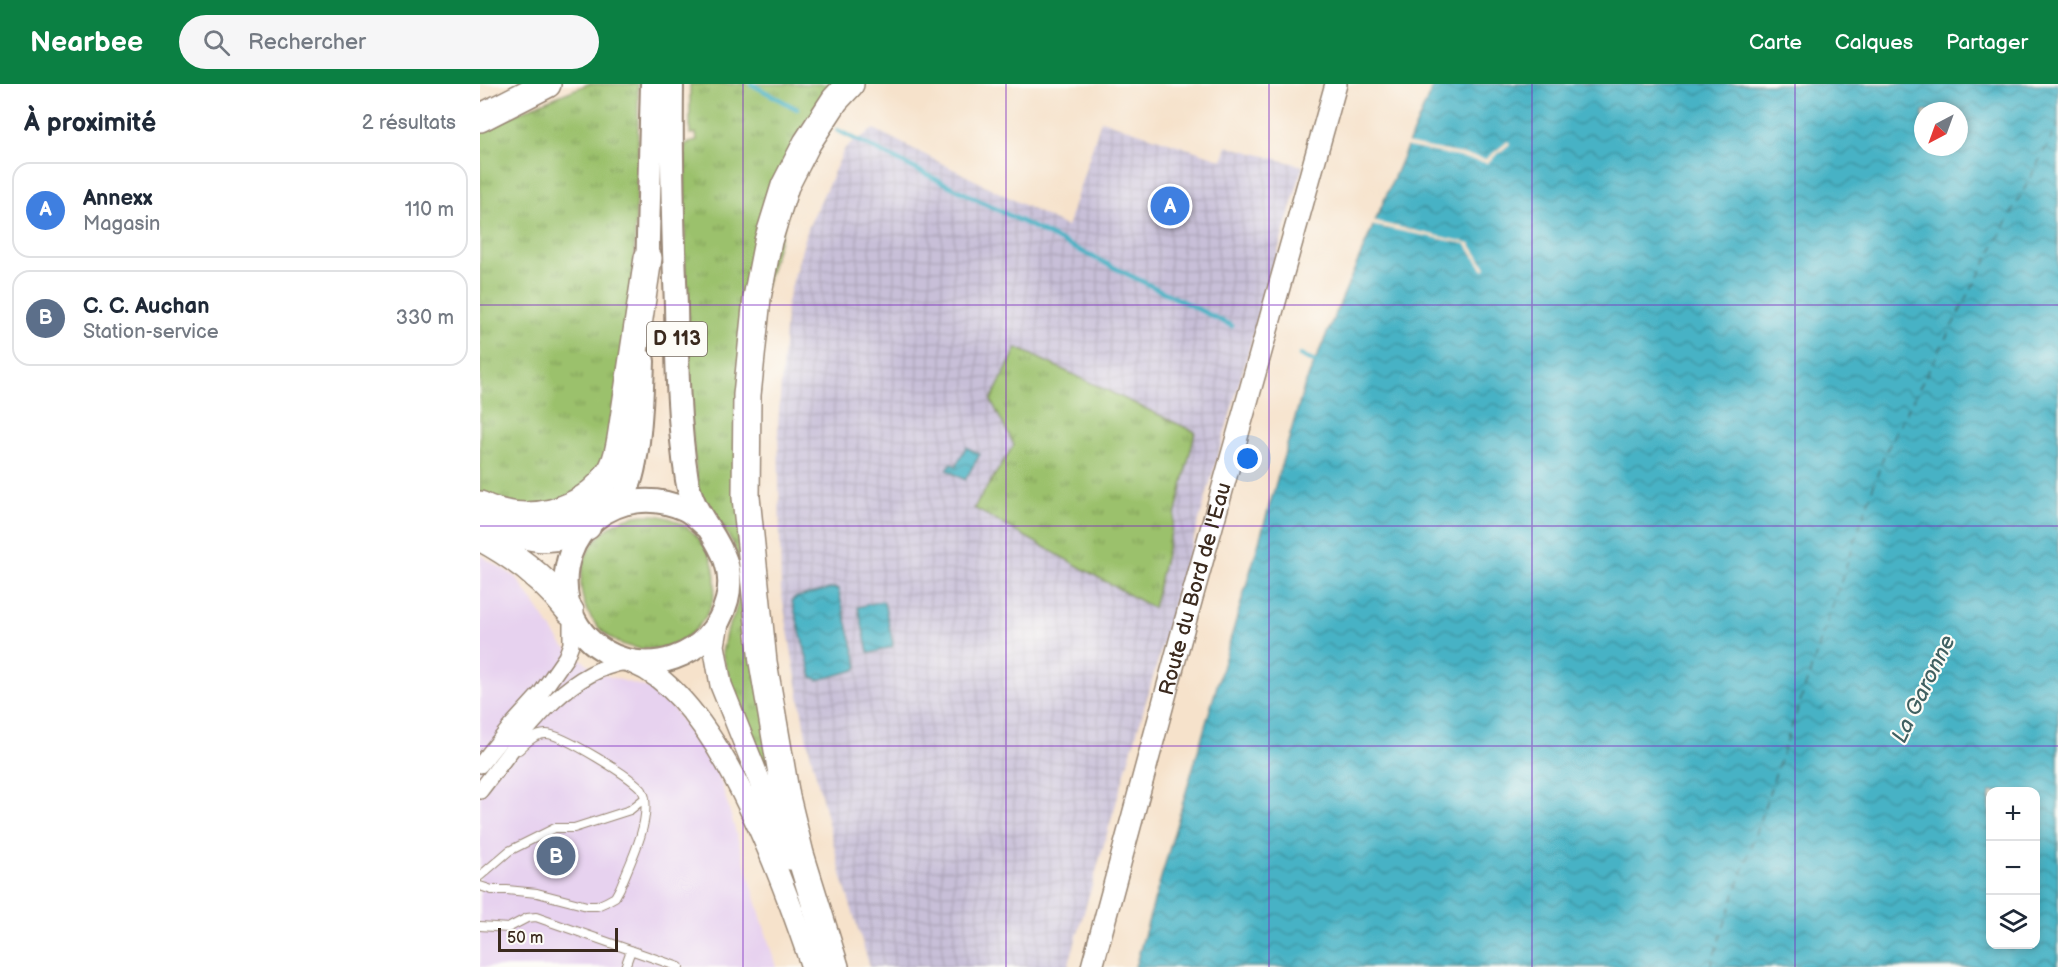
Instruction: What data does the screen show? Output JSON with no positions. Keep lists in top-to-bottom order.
{
  "streets": {
    "main road": ["D 113"],
    "street": ["Route du Bord de l'Eau"]
  },
  "water": ["La Garonne"],
  "scale_bar": "50 m",
  "north": "bottom left",
  "page": {
    "header": "Nearbee",
    "search": "Rechercher",
    "nav": ["Carte", "Calques", "Partager"],
    "heading": ["À proximité", "2 résultats"],
    "list": [
      {
        "mark": "A",
        "name": "Annexx",
        "note": "Magasin",
        "value": "110 m"
      },
      {
        "mark": "B",
        "name": "C. C. Auchan",
        "note": "Station-service",
        "value": "330 m"
      }
    ],
    "pins": ["A", "B"],
    "map_buttons": ["+", "−"],
    "scale": "50 m"
  }
}
